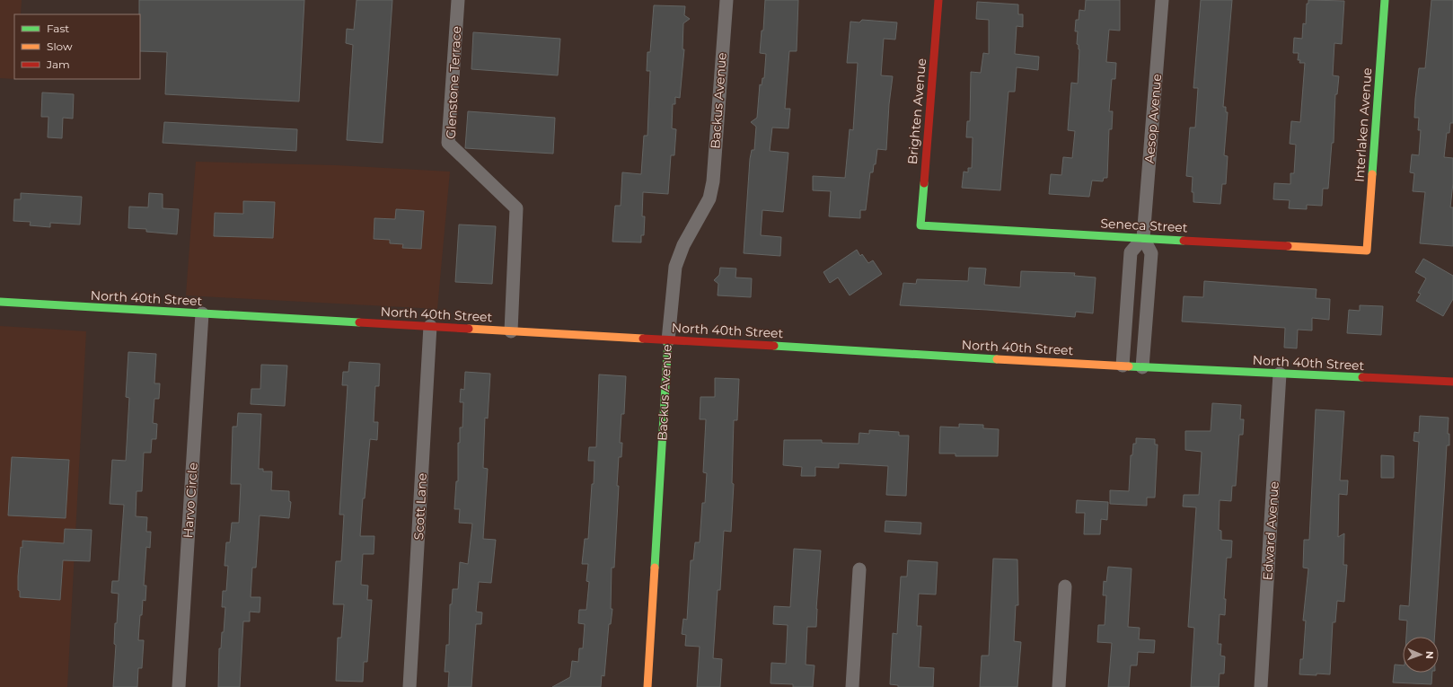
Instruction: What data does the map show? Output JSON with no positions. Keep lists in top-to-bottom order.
{
  "streets": {
    "street": [
      "Glenstone Terrace",
      "Backus Avenue",
      "Brighten Avenue",
      "Aesop Avenue",
      "Interlaken Avenue",
      "Seneca Street",
      "North 40th Street",
      "Harvo Circle",
      "Scott Lane",
      "Edward Avenue"
    ]
  },
  "crossings": [
    ["Glenstone Terrace", "North 40th Street"],
    ["Backus Avenue", "North 40th Street"],
    ["Brighten Avenue", "Seneca Street"],
    ["Aesop Avenue", "Seneca Street"],
    ["Interlaken Avenue", "Seneca Street"],
    ["North 40th Street", "Harvo Circle"],
    ["North 40th Street", "Scott Lane"],
    ["North 40th Street", "Edward Avenue"]
  ],
  "legend": ["Fast", "Slow", "Jam"],
  "north": "right"
}
